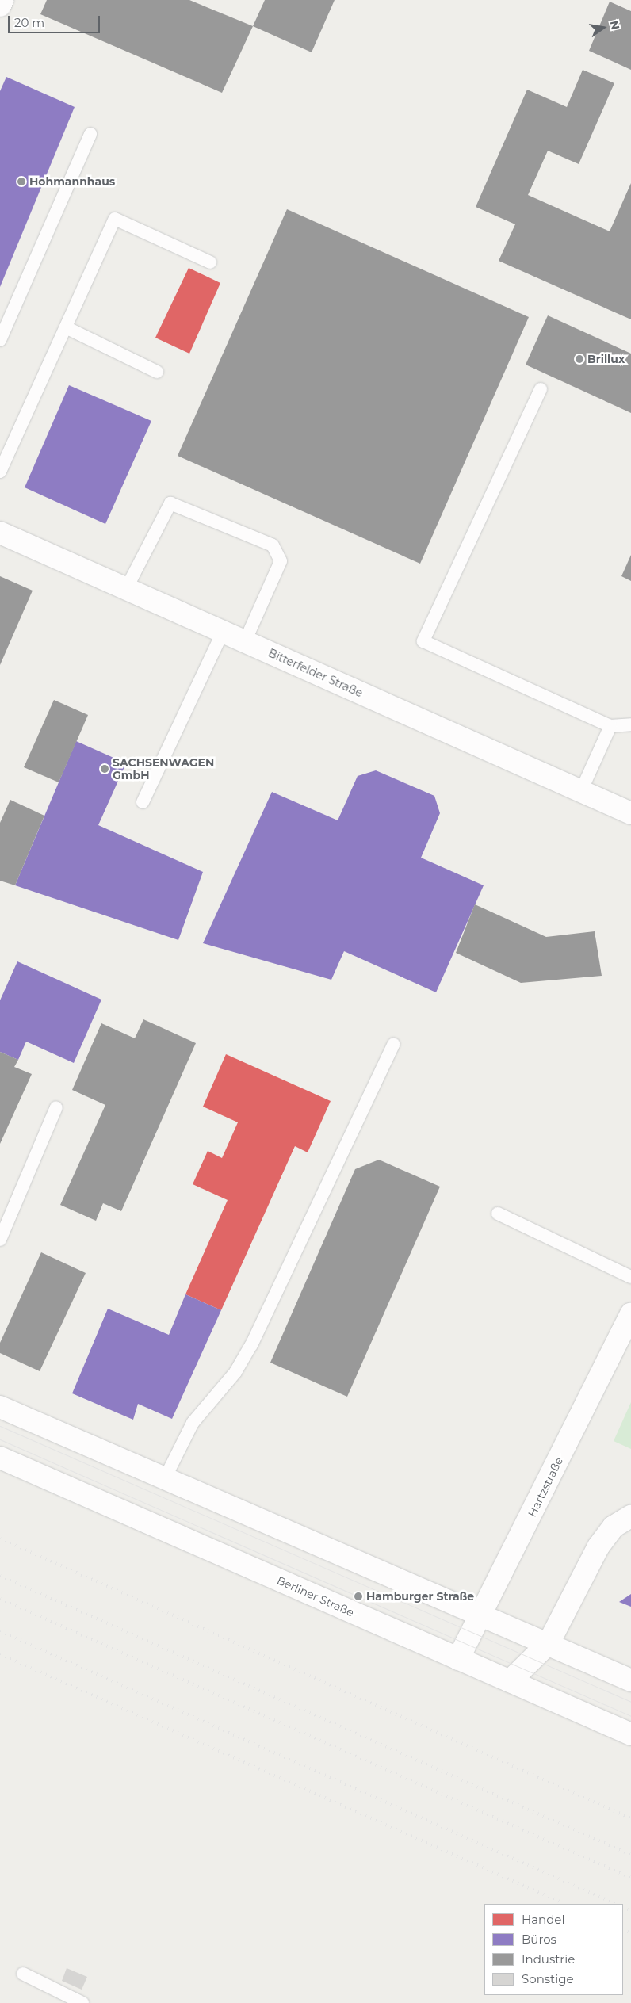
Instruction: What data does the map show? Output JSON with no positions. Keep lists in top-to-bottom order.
{
  "streets": {
    "main road": ["Bitterfelder Straße", "Hartzstraße", "Berliner Straße"]
  },
  "crossings": [
    ["Hartzstraße", "Berliner Straße"]
  ],
  "places": [
    "Hohmannhaus",
    "Brillux",
    "SACHSENWAGEN GmbH",
    "Hamburger Straße"
  ],
  "legend": [
    "Handel",
    "Büros",
    "Industrie",
    "Sonstige"
  ],
  "scale_bar": "20 m",
  "north": "right"
}
